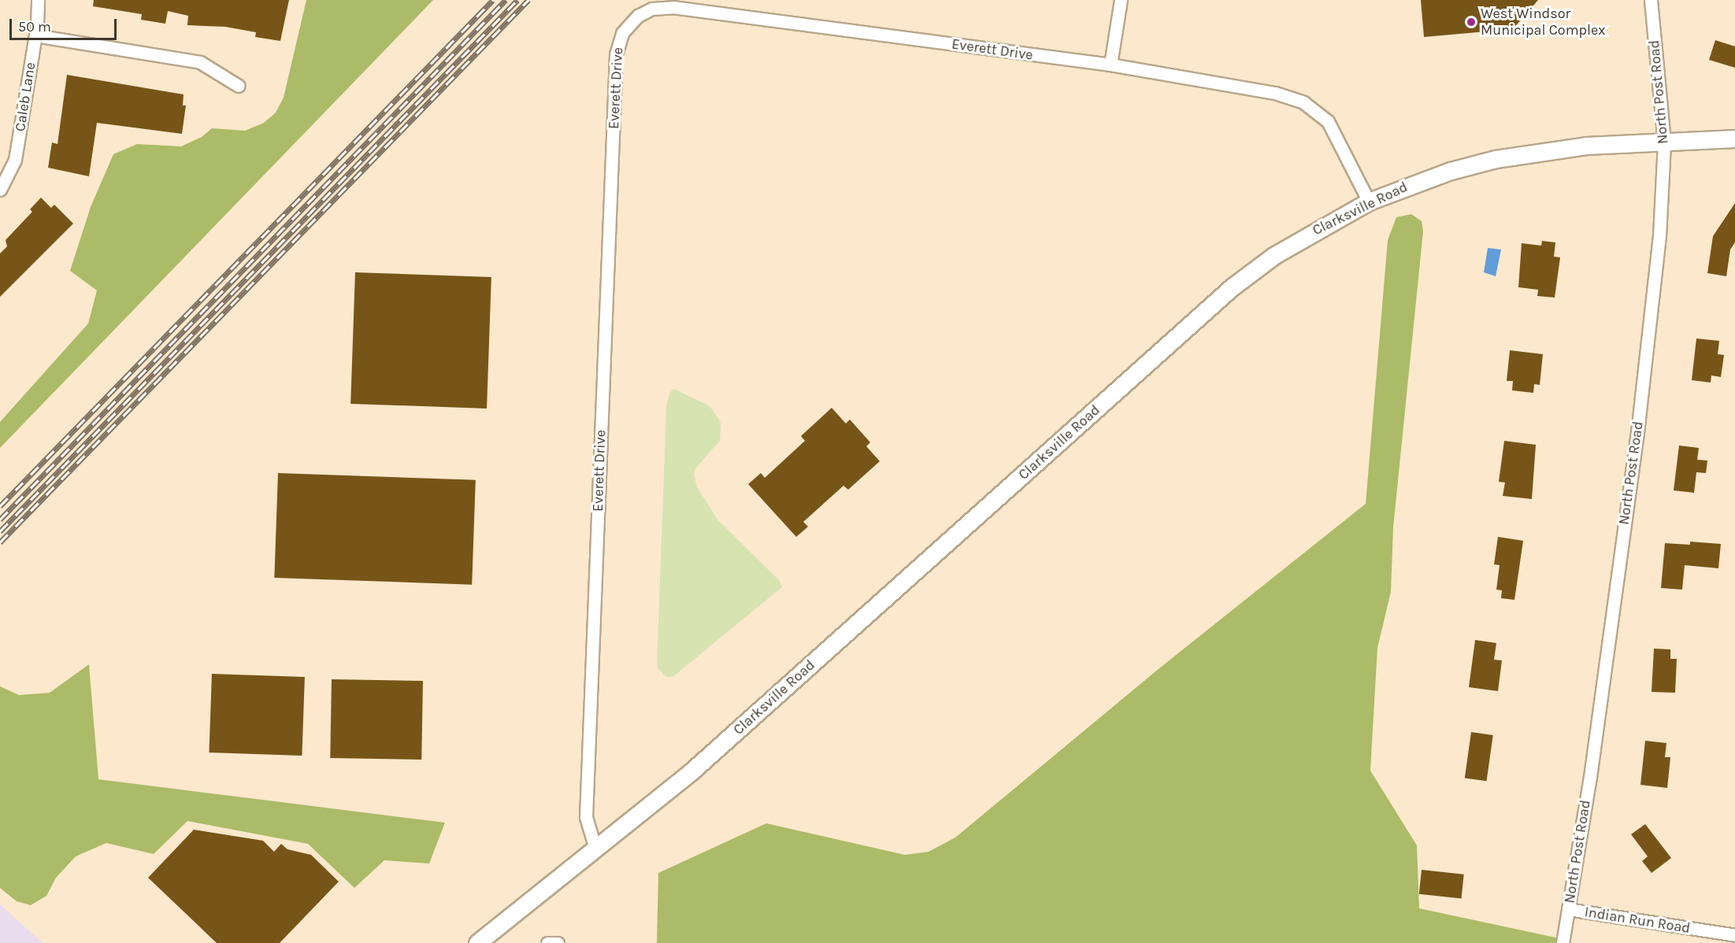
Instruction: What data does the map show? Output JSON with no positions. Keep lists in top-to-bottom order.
{
  "streets": {
    "street": [
      "Everett Drive",
      "North Post Road",
      "Caleb Lane",
      "Clarksville Road",
      "Indian Run Road"
    ]
  },
  "crossings": [
    ["Everett Drive", "Clarksville Road"],
    ["North Post Road", "Clarksville Road"],
    ["North Post Road", "Indian Run Road"]
  ],
  "places": ["West Windsor Municipal Complex"],
  "scale_bar": "50 m"
}
